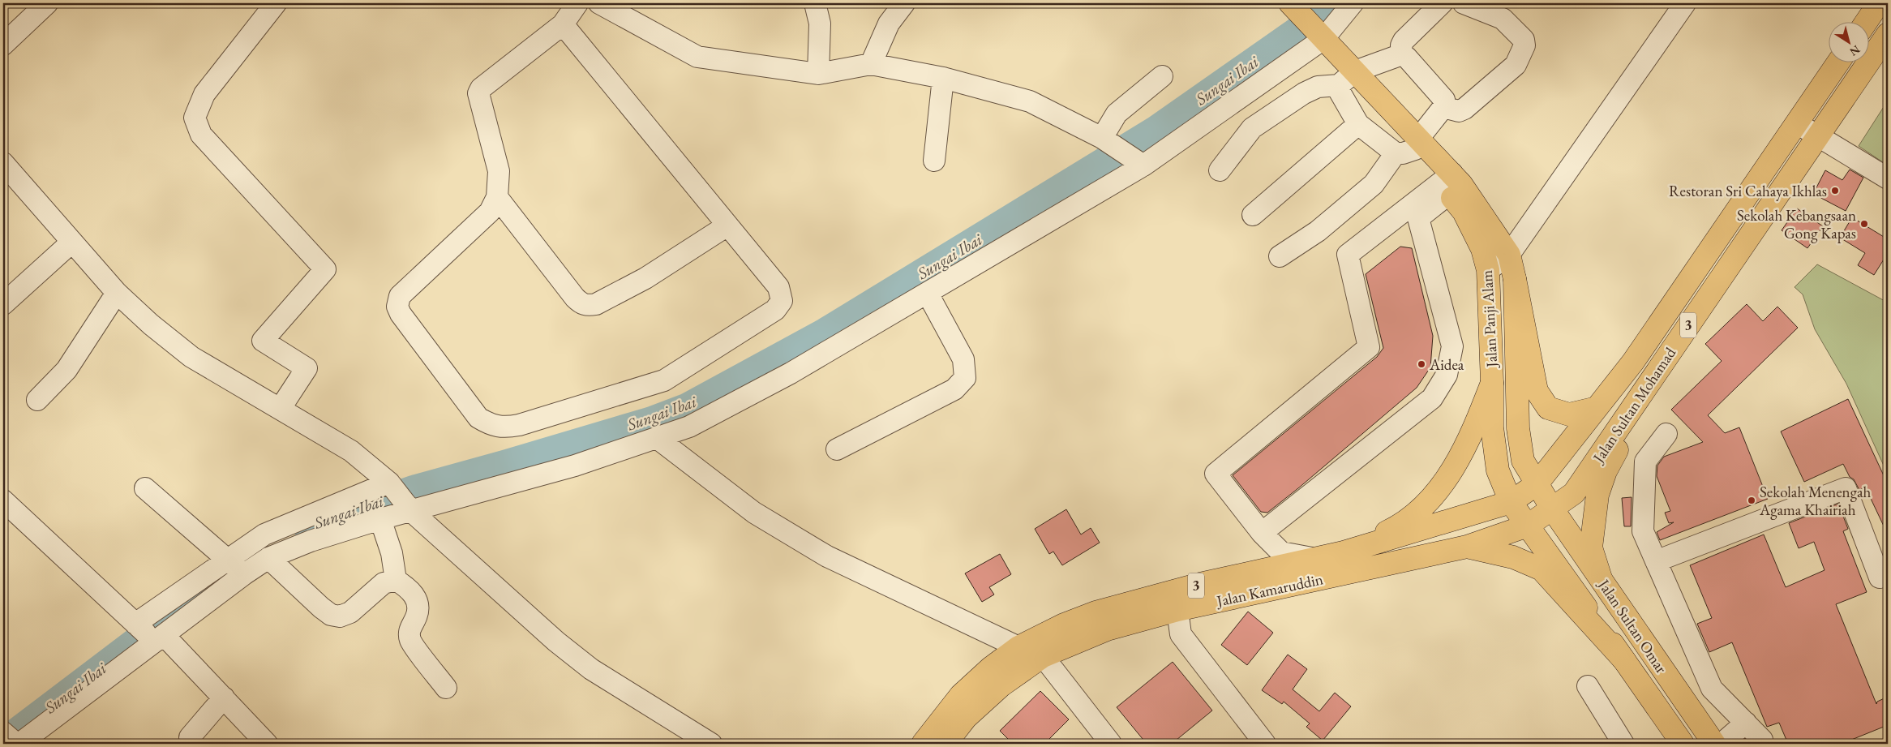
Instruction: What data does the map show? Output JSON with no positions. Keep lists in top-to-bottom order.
{
  "streets": {
    "main road": [
      "Jalan Panji Alam",
      "3",
      "Jalan Sultan Mohamad",
      "Jalan Kamaruddin",
      "Jalan Sultan Omar"
    ]
  },
  "crossings": [
    ["Jalan Panji Alam", "Jalan Sultan Mohamad"],
    ["Jalan Panji Alam", "Jalan Kamaruddin"],
    ["Jalan Panji Alam", "Jalan Sultan Omar"],
    ["Jalan Sultan Mohamad", "Jalan Kamaruddin"],
    ["Jalan Sultan Mohamad", "Jalan Sultan Omar"],
    ["Jalan Kamaruddin", "Jalan Sultan Omar"]
  ],
  "water": ["Sungai Ibai"],
  "places": [
    "Restoran Sri Cahaya Ikhlas",
    "Sekolah Kebangsaan Gong Kapas",
    "Aidea",
    "Sekolah Menengah Agama Khairiah"
  ],
  "north": "bottom right"
}
